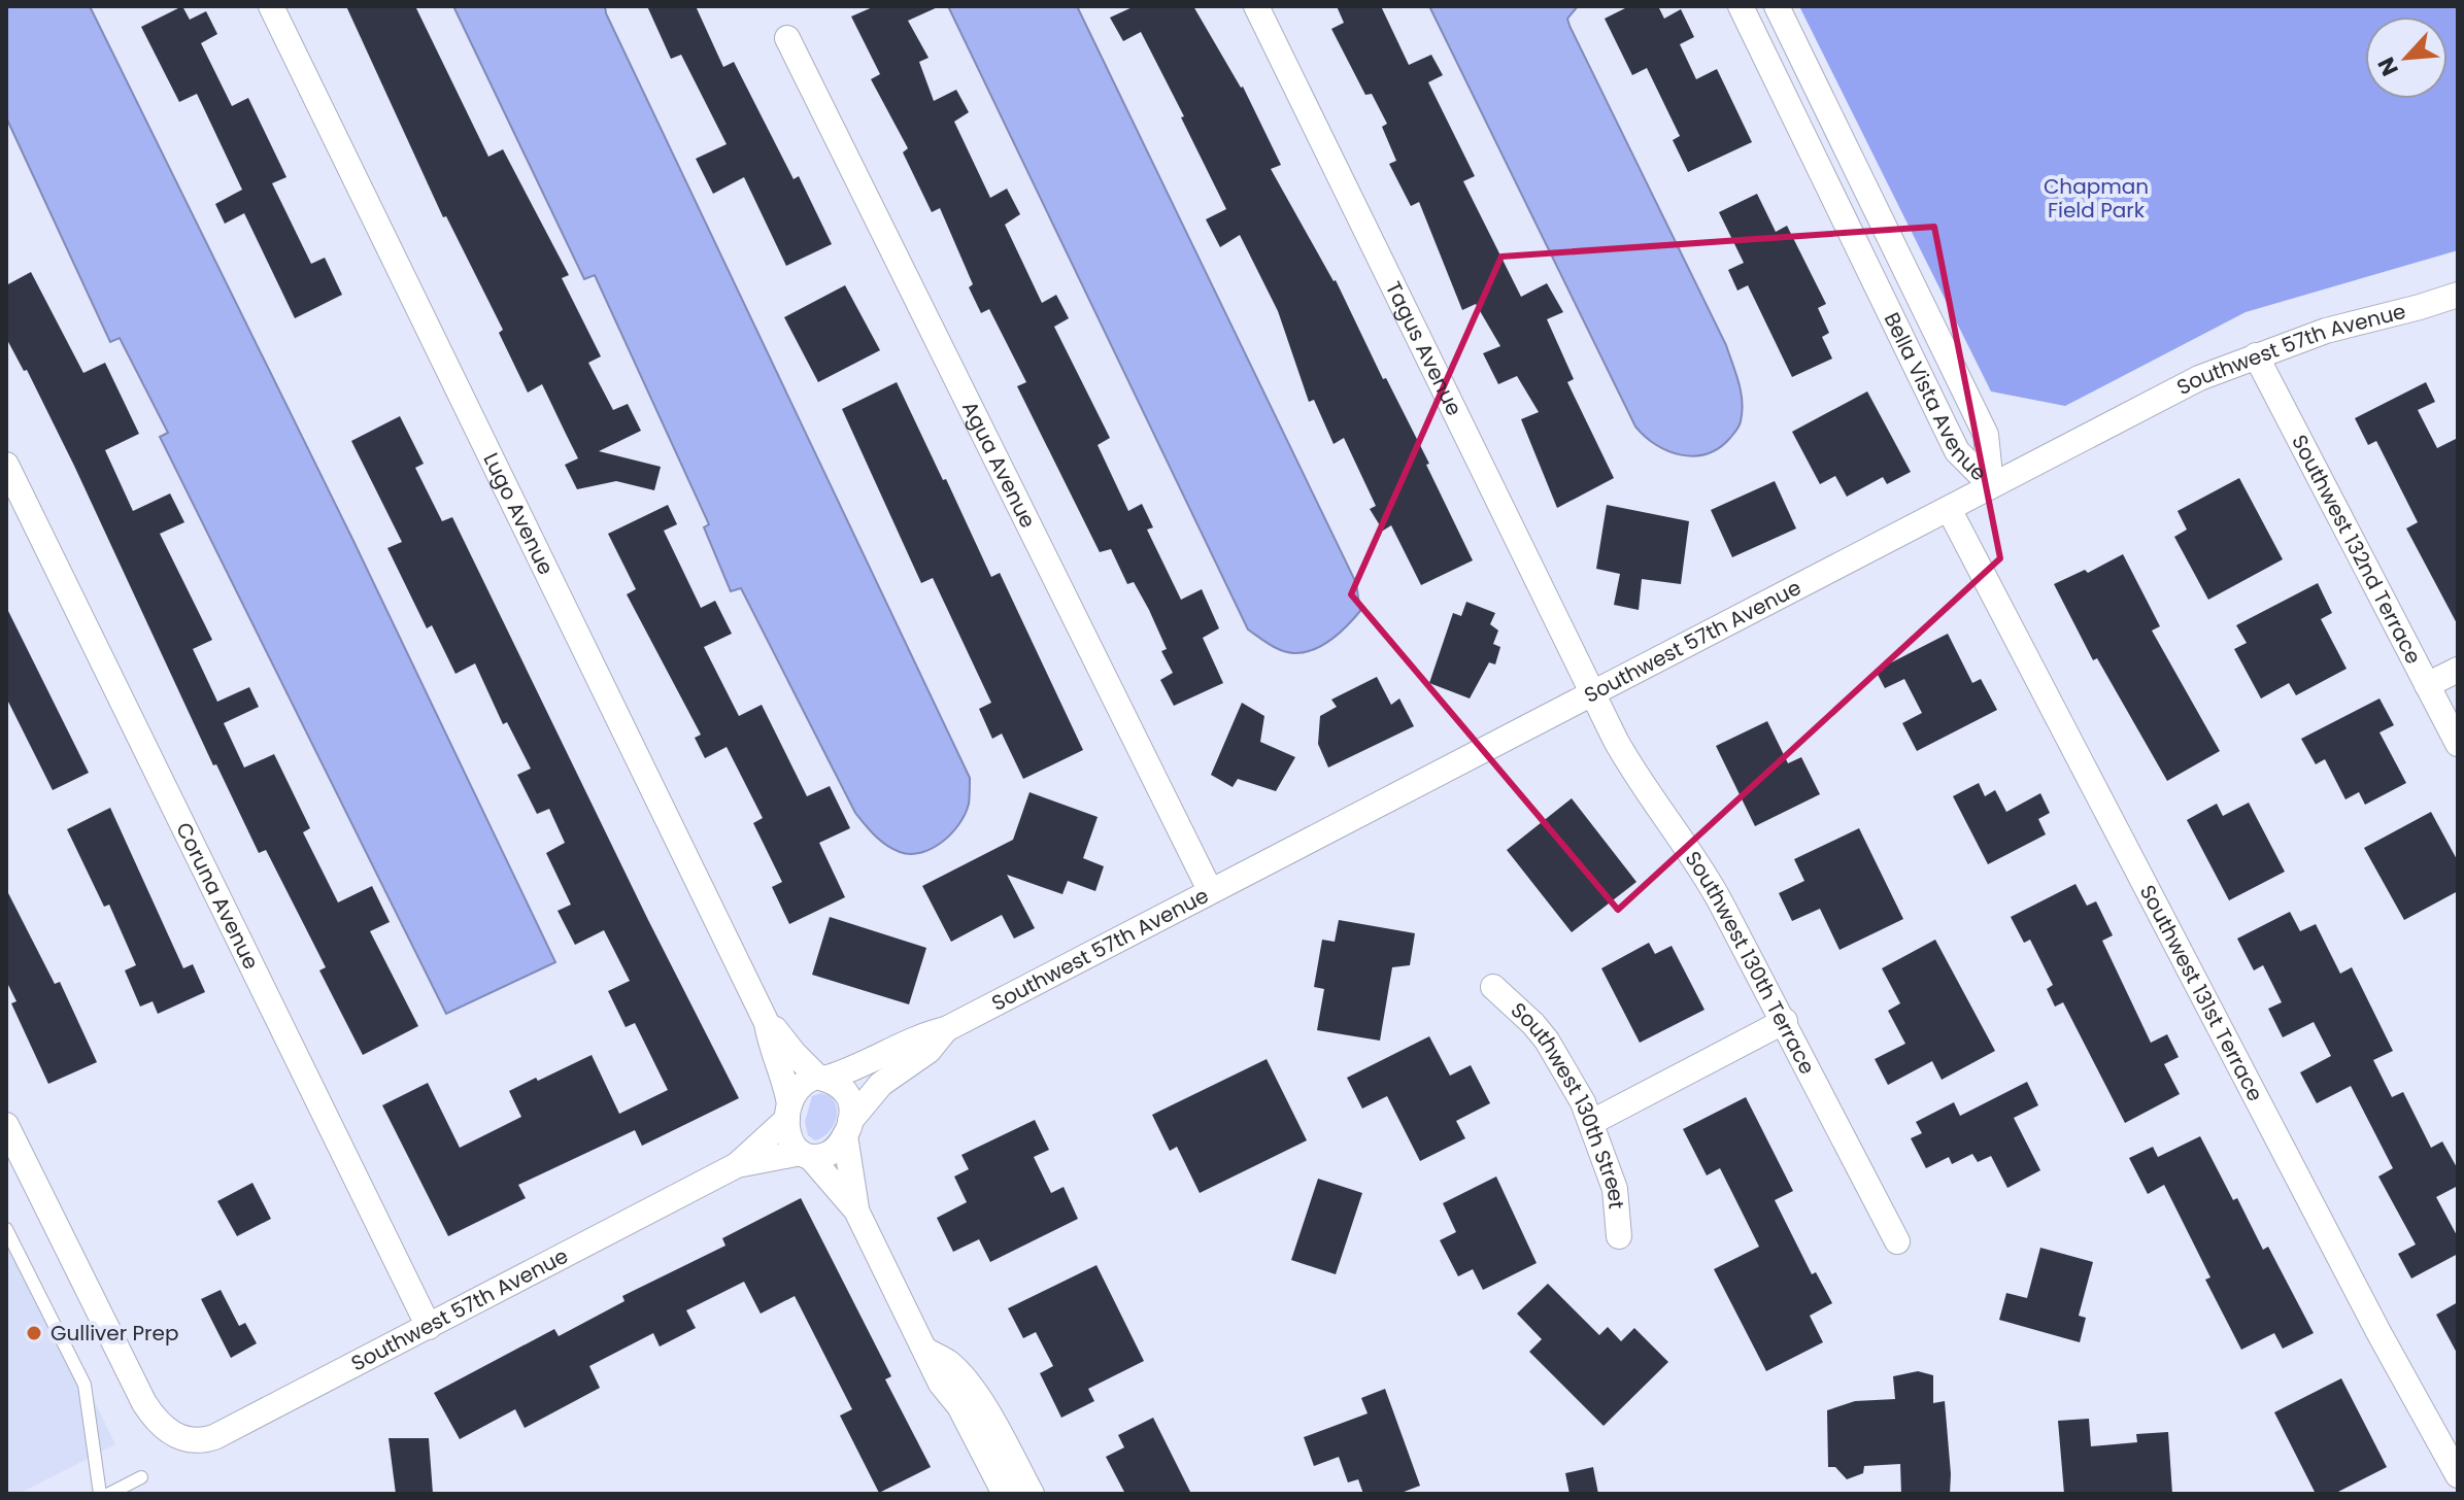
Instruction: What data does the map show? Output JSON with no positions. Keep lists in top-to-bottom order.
{
  "streets": {
    "street": [
      "Tagus Avenue",
      "Southwest 57th Avenue",
      "Bella Vista Avenue",
      "Agua Avenue",
      "Lugo Avenue",
      "Southwest 132nd Terrace",
      "Coruna Avenue",
      "Southwest 130th Terrace",
      "Southwest 131st Terrace",
      "Southwest 130th Street"
    ]
  },
  "crossings": [
    ["Tagus Avenue", "Southwest 57th Avenue"],
    ["Tagus Avenue", "Southwest 130th Terrace"],
    ["Southwest 57th Avenue", "Bella Vista Avenue"],
    ["Southwest 57th Avenue", "Agua Avenue"],
    ["Southwest 57th Avenue", "Southwest 132nd Terrace"],
    ["Southwest 57th Avenue", "Coruna Avenue"],
    ["Southwest 57th Avenue", "Southwest 130th Terrace"],
    ["Southwest 57th Avenue", "Southwest 131st Terrace"]
  ],
  "parks": ["Chapman Field Park"],
  "places": ["Gulliver Prep"],
  "north": "bottom left"
}
